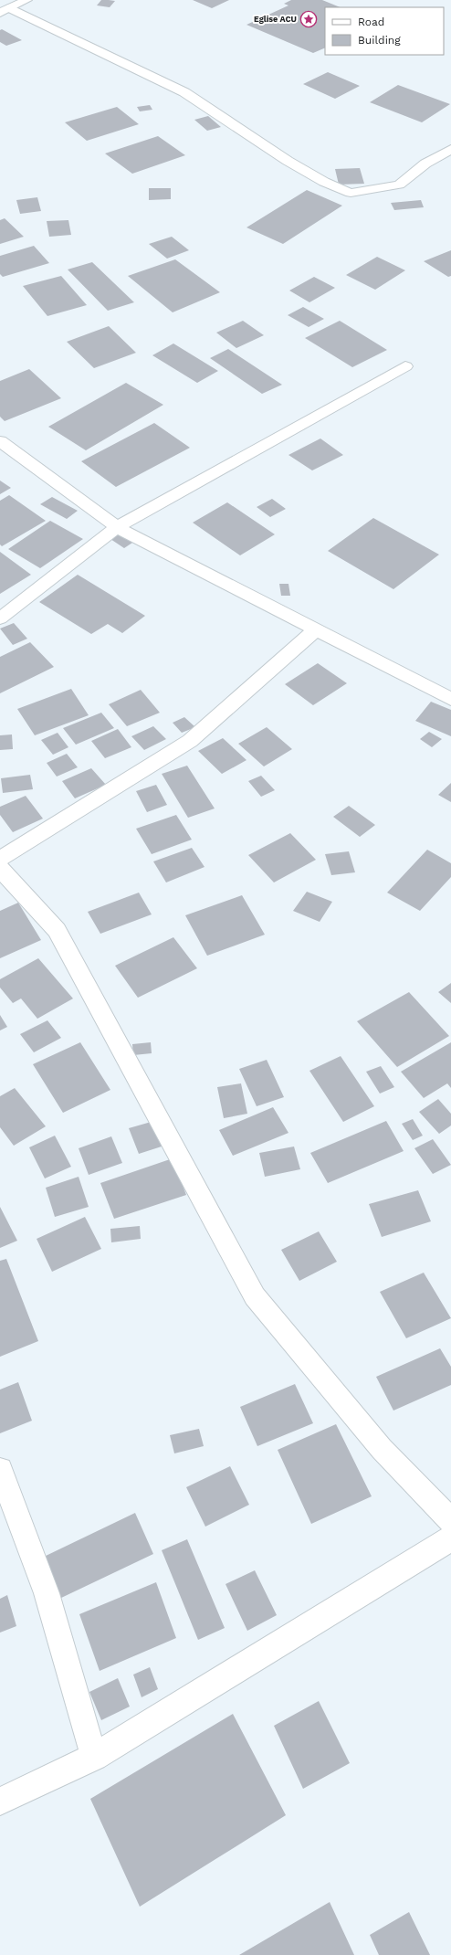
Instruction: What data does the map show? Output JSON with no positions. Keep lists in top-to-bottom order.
{
  "places": {
    "place": ["Eglise ACU"]
  },
  "legend": ["Road", "Building"]
}
